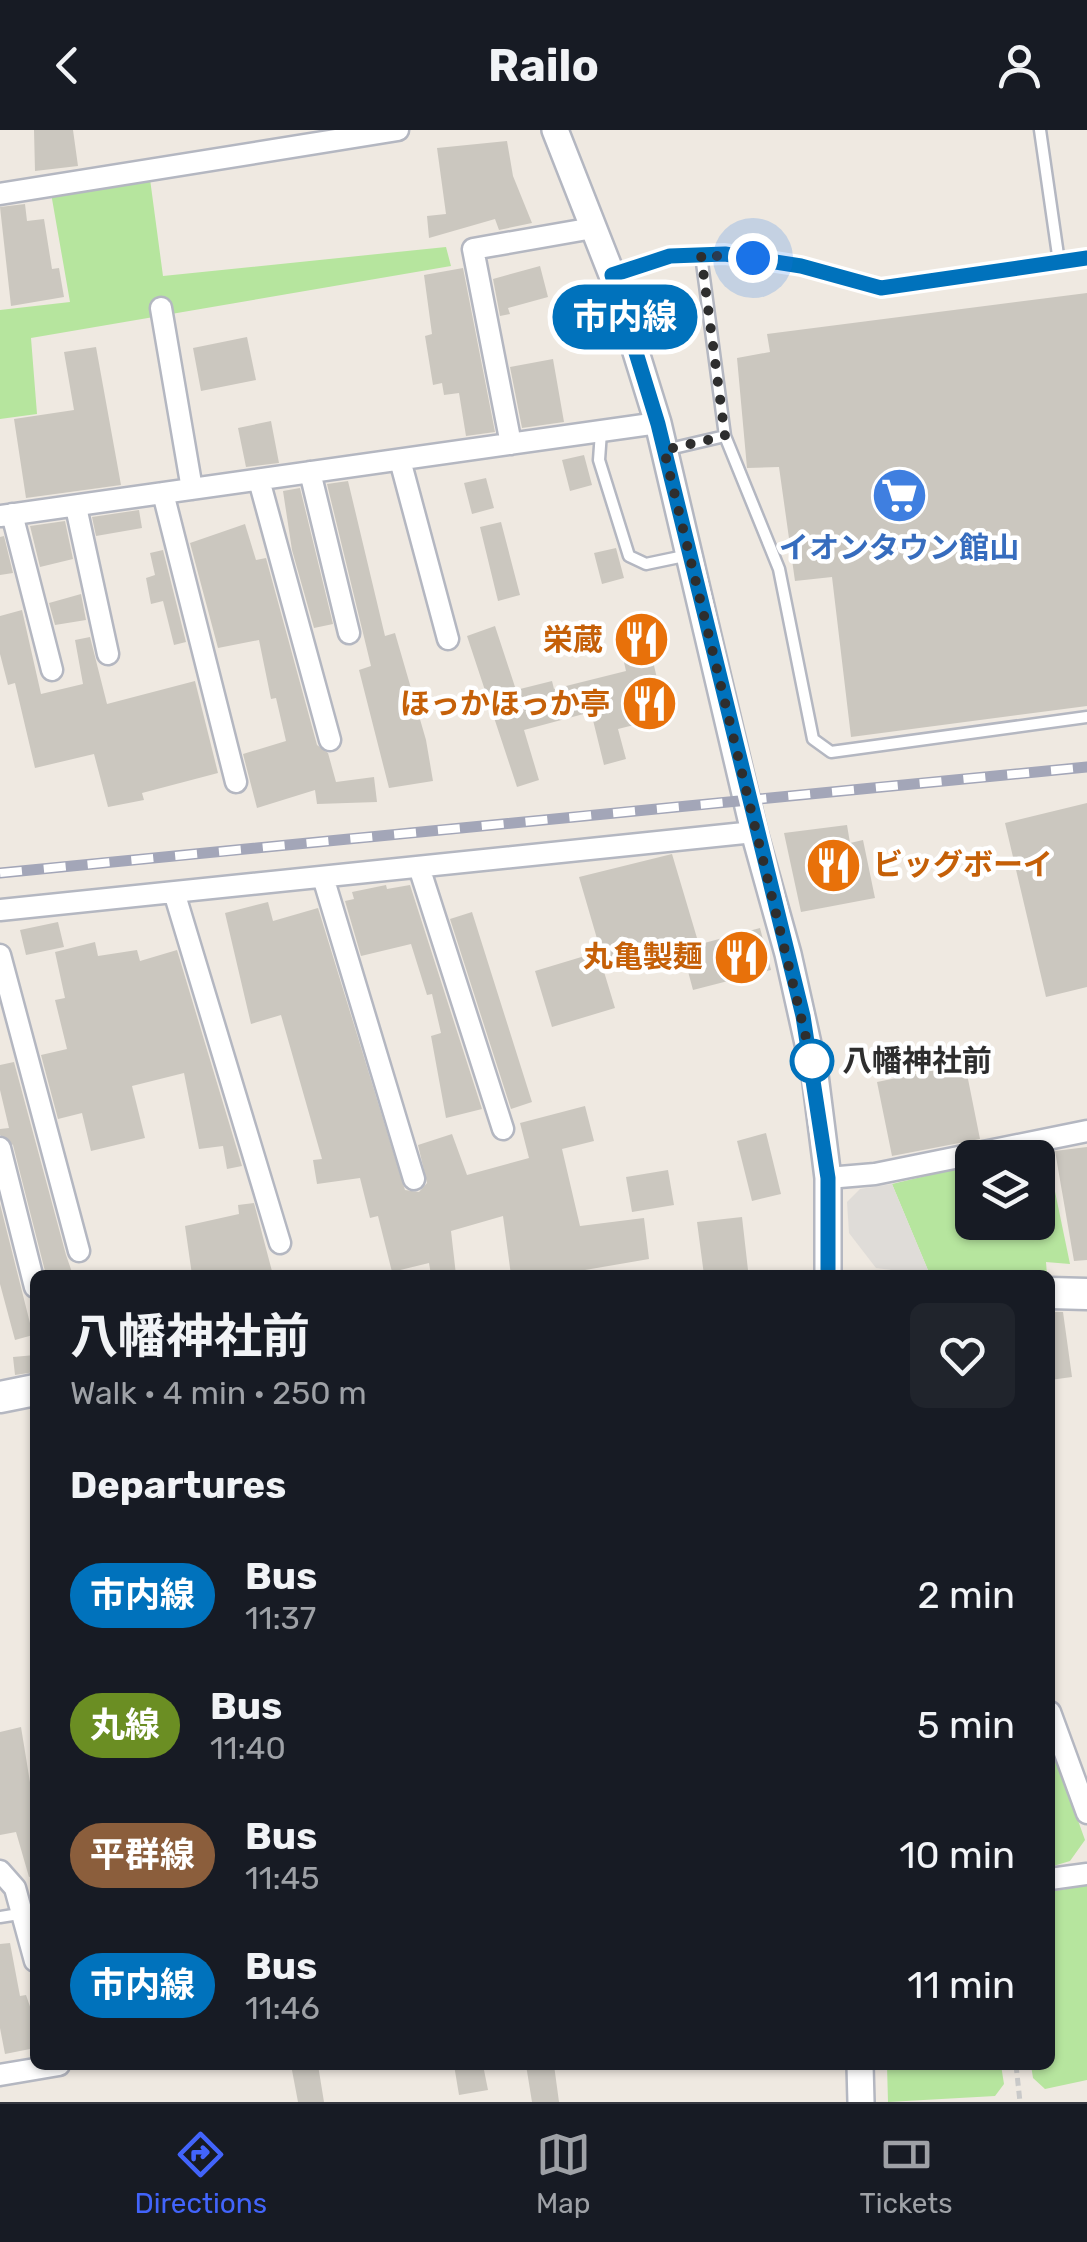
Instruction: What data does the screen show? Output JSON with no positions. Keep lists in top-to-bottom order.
{
  "places": {
    "supermarket": ["イオンタウン館山"],
    "restaurant": [
      "栄蔵",
      "ほっかほっか亭",
      "ビッグボーイ",
      "丸亀製麺"
    ],
    "other": ["八幡神社前"]
  },
  "lines": ["bus line 市内線"],
  "page": {
    "header": "Railo",
    "on_map": "市内線",
    "heading": [
      ["八幡神社前", "Walk · 4 min · 250 m"],
      "Departures"
    ],
    "list": [
      {
        "mark": "市内線",
        "name": "Bus",
        "note": "11:37",
        "value": "2 min"
      },
      {
        "mark": "丸線",
        "name": "Bus",
        "note": "11:40",
        "value": "5 min"
      },
      {
        "mark": "平群線",
        "name": "Bus",
        "note": "11:45",
        "value": "10 min"
      },
      {
        "mark": "市内線",
        "name": "Bus",
        "note": "11:46",
        "value": "11 min"
      }
    ],
    "tabs": ["Directions", "Map", "Tickets"]
  }
}
